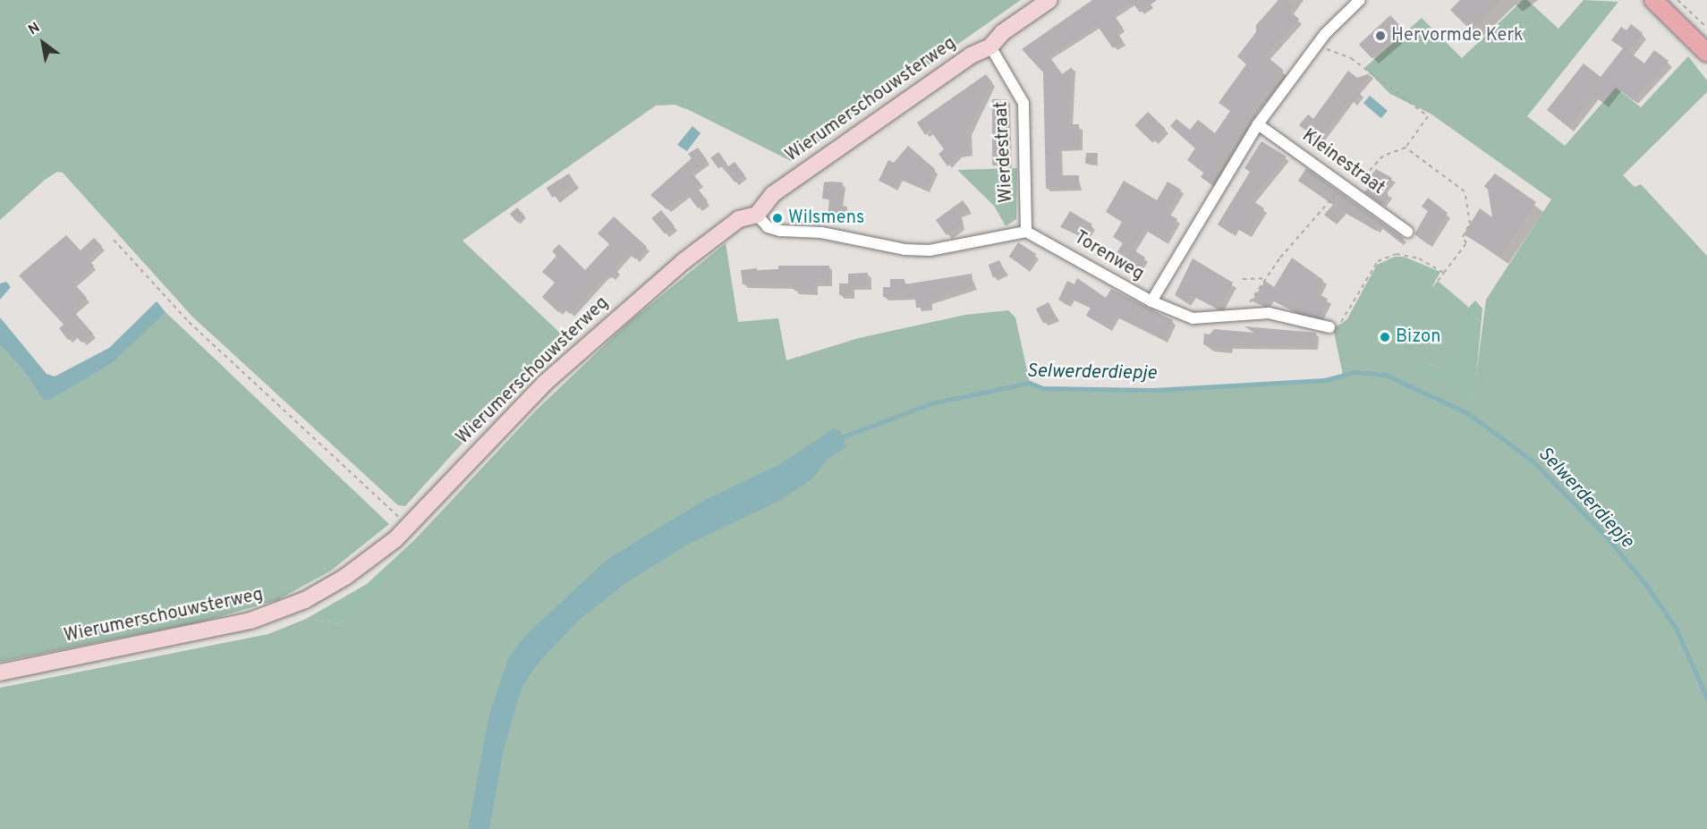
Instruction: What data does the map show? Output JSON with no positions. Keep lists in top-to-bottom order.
{
  "streets": {
    "street": [
      "Wierumerschouwsterweg",
      "Wierdestraat",
      "Kleinestraat",
      "Torenweg"
    ]
  },
  "crossings": [
    ["Wierumerschouwsterweg", "Wierdestraat"],
    ["Wierdestraat", "Torenweg"],
    ["Kleinestraat", "Torenweg"]
  ],
  "water": ["Selwerderdiepje"],
  "places": ["Hervormde Kerk", "Wilsmens", "Bizon"],
  "north": "top left"
}
